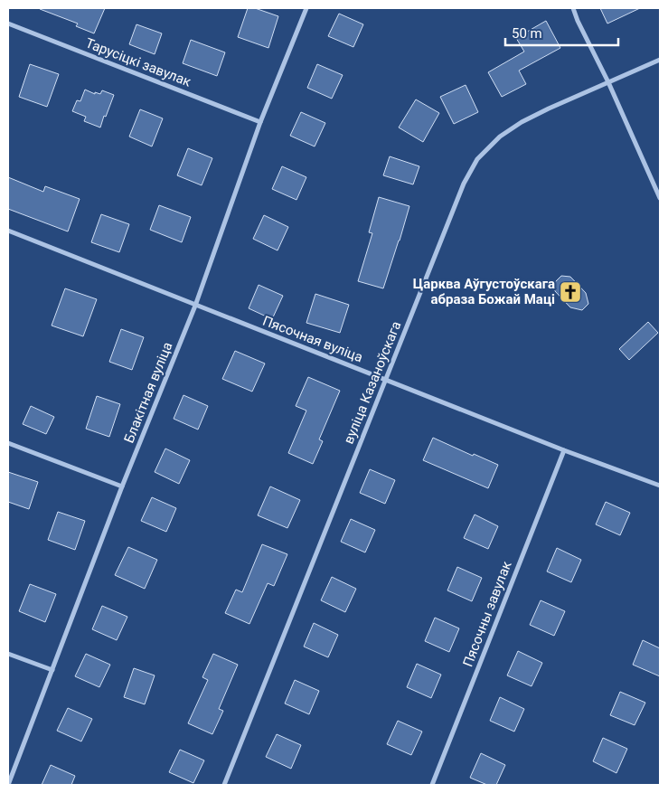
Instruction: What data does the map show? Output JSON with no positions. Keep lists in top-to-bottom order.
{
  "streets": {
    "street": [
      "Тарусіцкі завулак",
      "Пясочная вуліца",
      "вуліца Казаноўскага",
      "Блакітная вуліца",
      "Пясочны завулак"
    ]
  },
  "crossings": [
    ["Тарусіцкі завулак", "Блакітная вуліца"],
    ["Пясочная вуліца", "вуліца Казаноўскага"],
    ["Пясочная вуліца", "Блакітная вуліца"],
    ["Пясочная вуліца", "Пясочны завулак"]
  ],
  "places": {
    "church": ["Царква Аўгустоўскага абраза Божай Маці"]
  },
  "scale_bar": "50 m"
}
